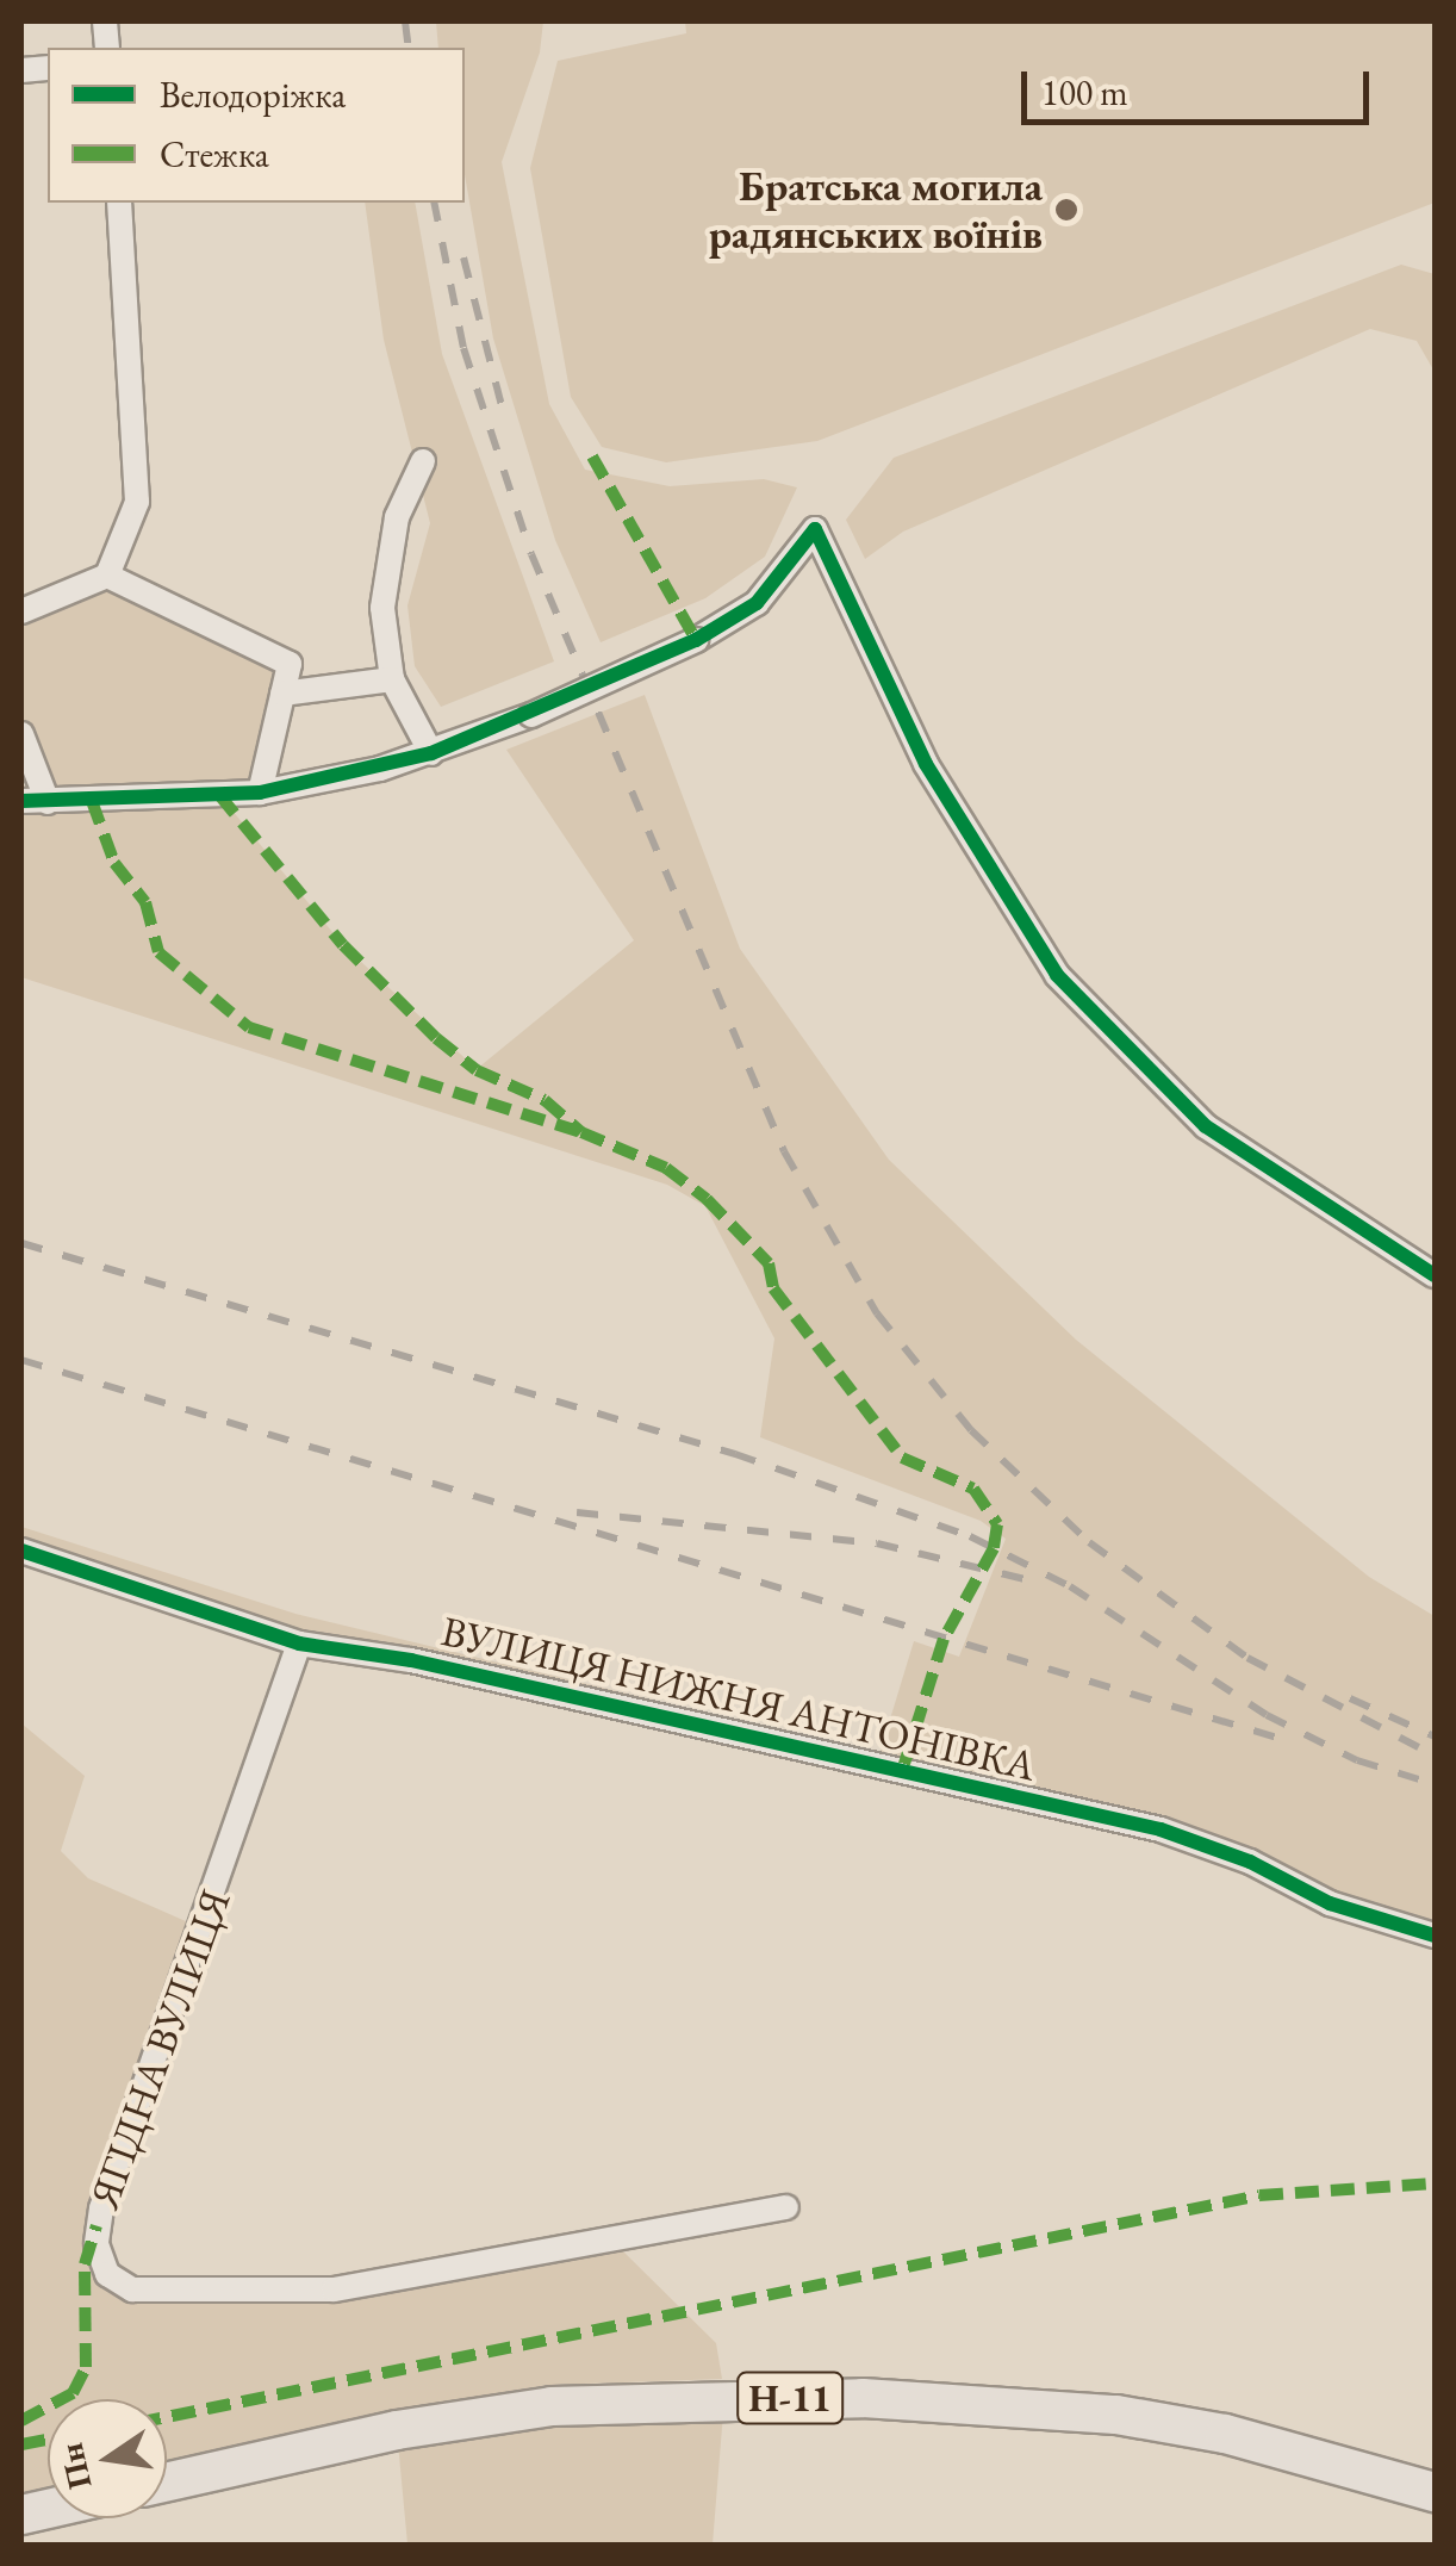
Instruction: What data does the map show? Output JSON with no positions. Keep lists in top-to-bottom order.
{
  "streets": {
    "main road": ["Н-11"],
    "street": ["ВУЛИЦЯ НИЖНЯ АНТОНІВКА", "ЯГІДНА ВУЛИЦЯ"]
  },
  "crossings": [
    ["ВУЛИЦЯ НИЖНЯ АНТОНІВКА", "ЯГІДНА ВУЛИЦЯ"]
  ],
  "places": ["Братська могила радянських воїнів"],
  "legend": ["Велодоріжка", "Стежка"],
  "scale_bar": "100 m",
  "north": "left"
}
